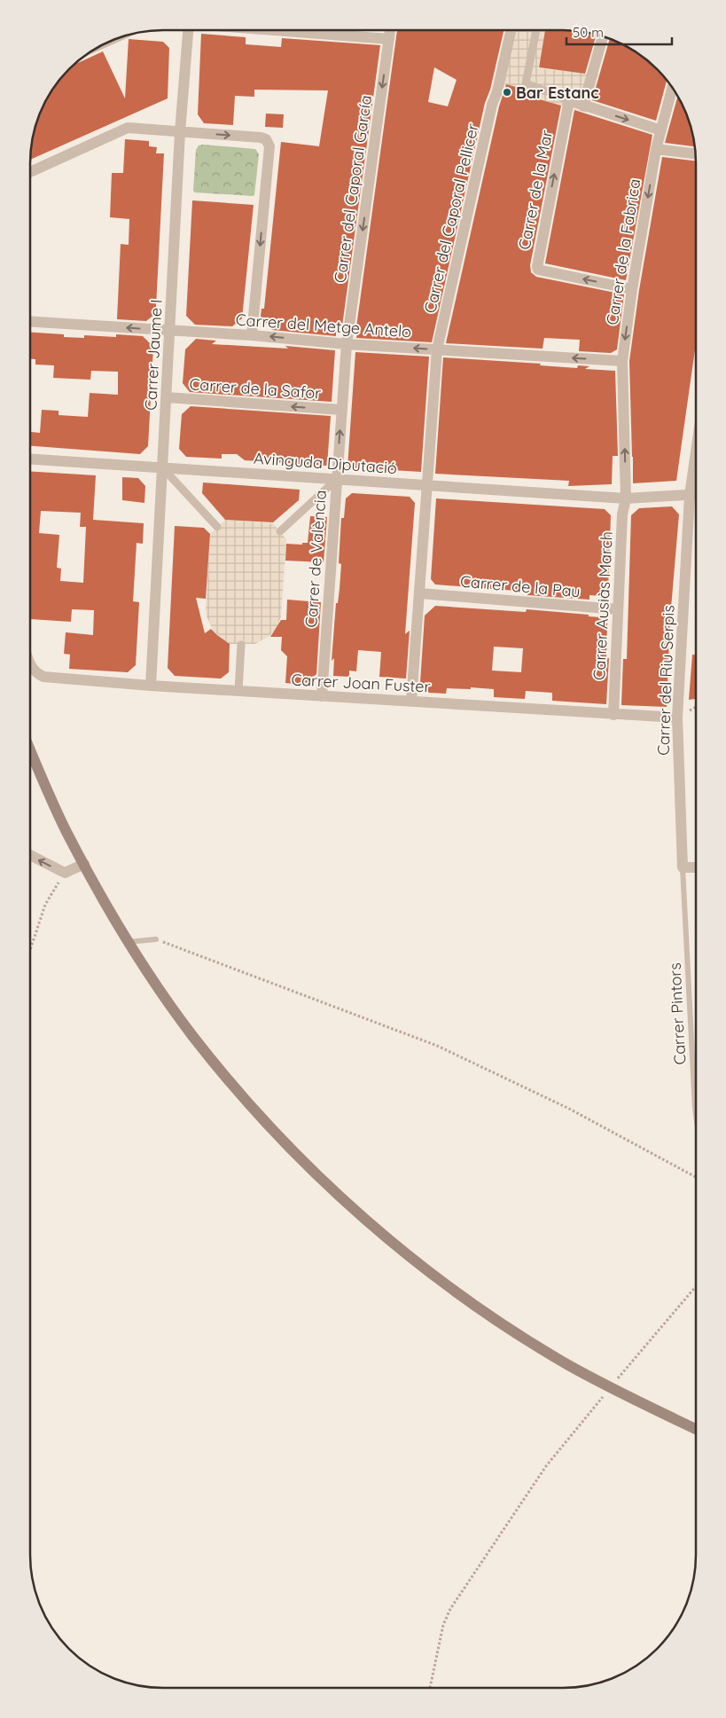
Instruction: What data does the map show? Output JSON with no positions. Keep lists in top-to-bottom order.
{
  "streets": {
    "street": [
      "Carrer del Caporal García",
      "Carrer de la Mar",
      "Carrer del Caporal Pellicer",
      "Carrer de la Fabrica",
      "Carrer del Metge Antelo",
      "Carrer Jaume I",
      "Carrer de la Safor",
      "Avinguda Diputació",
      "Carrer de València",
      "Carrer de la Pau",
      "Carrer Ausiàs March",
      "Carrer del Riu Serpis",
      "Carrer Joan Fuster"
    ],
    "lane": ["Carrer Pintors"]
  },
  "crossings": [
    ["Carrer del Caporal García", "Carrer del Metge Antelo"],
    ["Carrer del Caporal García", "Carrer de València"],
    ["Carrer de la Mar", "Carrer de la Fabrica"],
    ["Carrer del Caporal Pellicer", "Carrer del Metge Antelo"],
    ["Carrer del Caporal Pellicer", "Avinguda Diputació"],
    ["Carrer del Caporal Pellicer", "Carrer de la Pau"],
    ["Carrer del Caporal Pellicer", "Carrer Joan Fuster"],
    ["Carrer de la Fabrica", "Carrer del Metge Antelo"],
    ["Carrer de la Fabrica", "Avinguda Diputació"],
    ["Carrer de la Fabrica", "Carrer Ausiàs March"],
    ["Carrer del Metge Antelo", "Carrer Jaume I"],
    ["Carrer del Metge Antelo", "Carrer de València"],
    ["Carrer Jaume I", "Carrer de la Safor"],
    ["Carrer Jaume I", "Avinguda Diputació"],
    ["Carrer Jaume I", "Carrer Joan Fuster"],
    ["Carrer de la Safor", "Carrer de València"],
    ["Avinguda Diputació", "Carrer de València"],
    ["Avinguda Diputació", "Carrer Ausiàs March"],
    ["Avinguda Diputació", "Carrer del Riu Serpis"],
    ["Carrer de València", "Carrer Joan Fuster"],
    ["Carrer de la Pau", "Carrer Ausiàs March"],
    ["Carrer Ausiàs March", "Carrer Joan Fuster"],
    ["Carrer del Riu Serpis", "Carrer Joan Fuster"],
    ["Carrer del Riu Serpis", "Carrer Pintors"]
  ],
  "one_way": ["Carrer del Caporal García", "Carrer del Metge Antelo", "Carrer de la Safor"],
  "places": ["Bar Estanc"],
  "scale_bar": "50 m"
}
